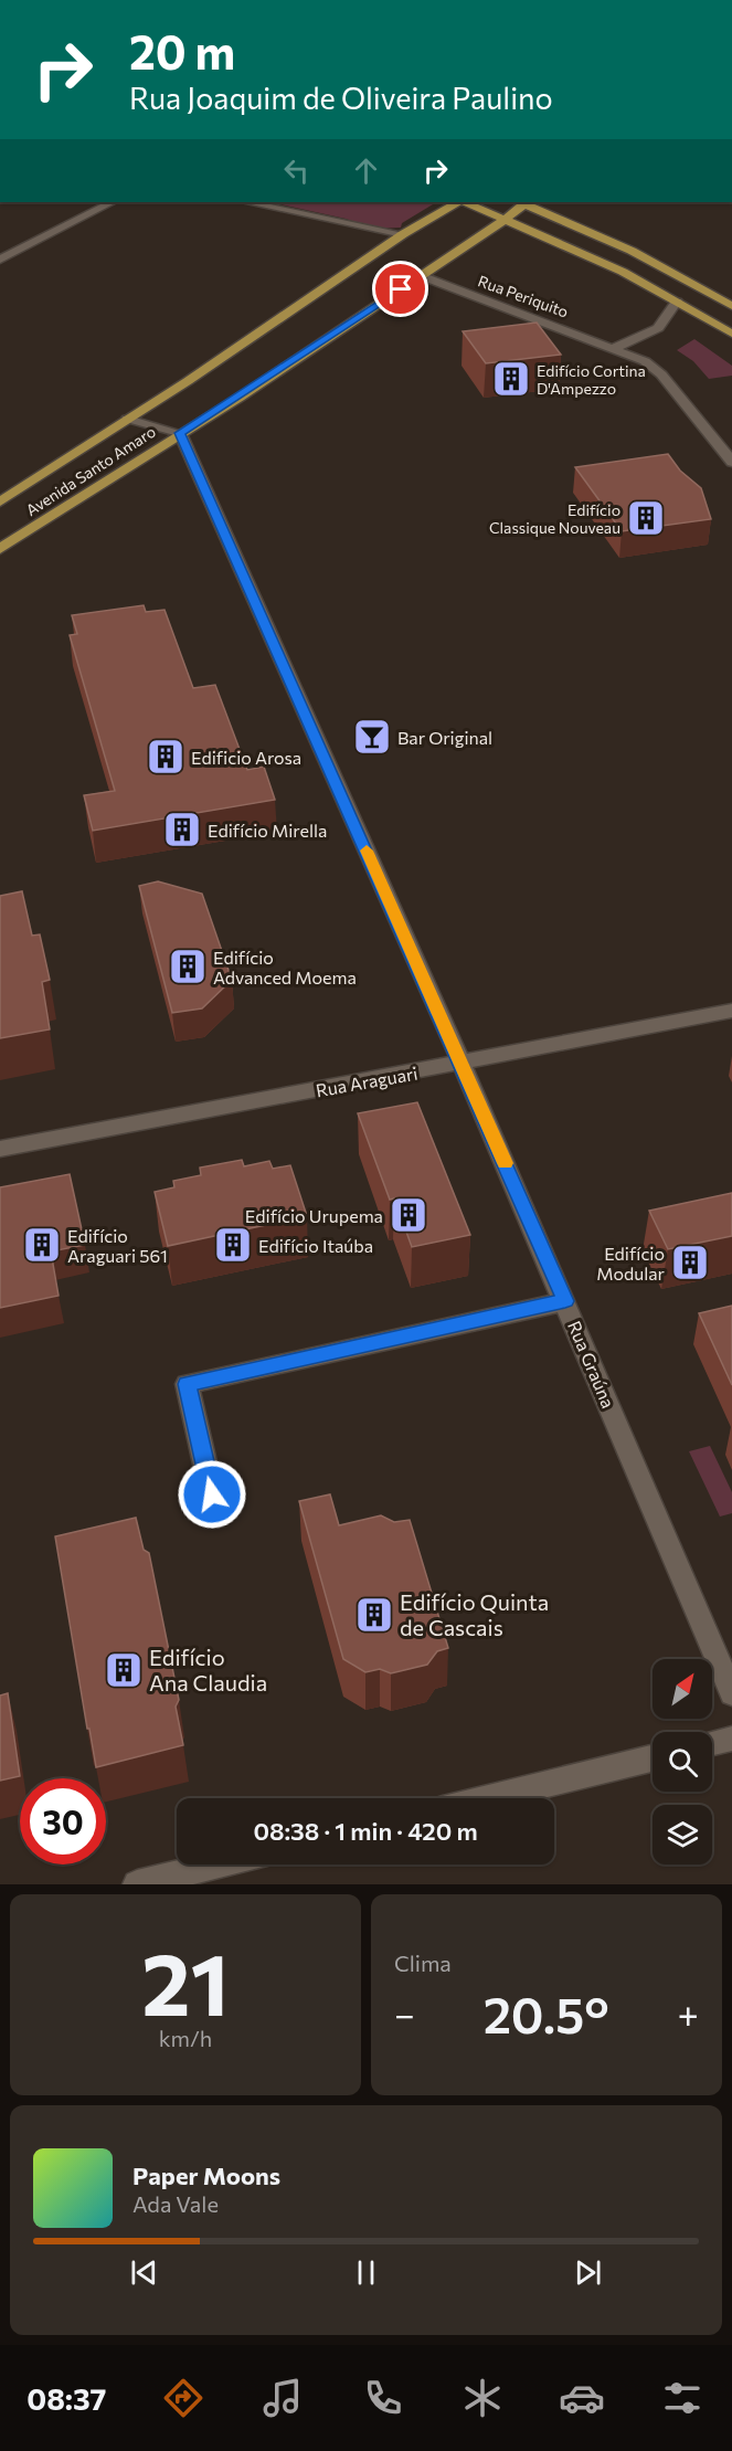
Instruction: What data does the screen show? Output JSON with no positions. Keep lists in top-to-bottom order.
{
  "streets": {
    "main road": ["Avenida Santo Amaro"],
    "street": ["Rua Periquito", "Rua Araguari", "Rua Graúna"]
  },
  "crossings": [
    ["Rua Periquito", "Avenida Santo Amaro"],
    ["Avenida Santo Amaro", "Rua Graúna"],
    ["Rua Araguari", "Rua Graúna"]
  ],
  "places": {
    "building": [
      "Edifício Cortina D'Ampezzo",
      "Edifício Classique Nouveau",
      "Edificio Arosa",
      "Edifício Mirella",
      "Edifício Advanced Moema",
      "Edifício Urupema",
      "Edifício Araguari 561",
      "Edifício Itaúba",
      "Edifício Modular",
      "Edifício Quinta de Cascais",
      "Edifício Ana Claudia"
    ],
    "bar": ["Bar Original"]
  },
  "north": "top right",
  "page": {
    "turn": ["20 m", "Rua Joaquim de Oliveira Paulino"],
    "limit": "30",
    "trip": "08:38 · 1 min · 420 m",
    "tile": [
      ["21", "km/h"],
      "Clima"
    ],
    "heat": ["−", "20.5°", "+"],
    "song": ["Paper Moons", "Ada Vale"],
    "tabs": "08:37"
  }
}
